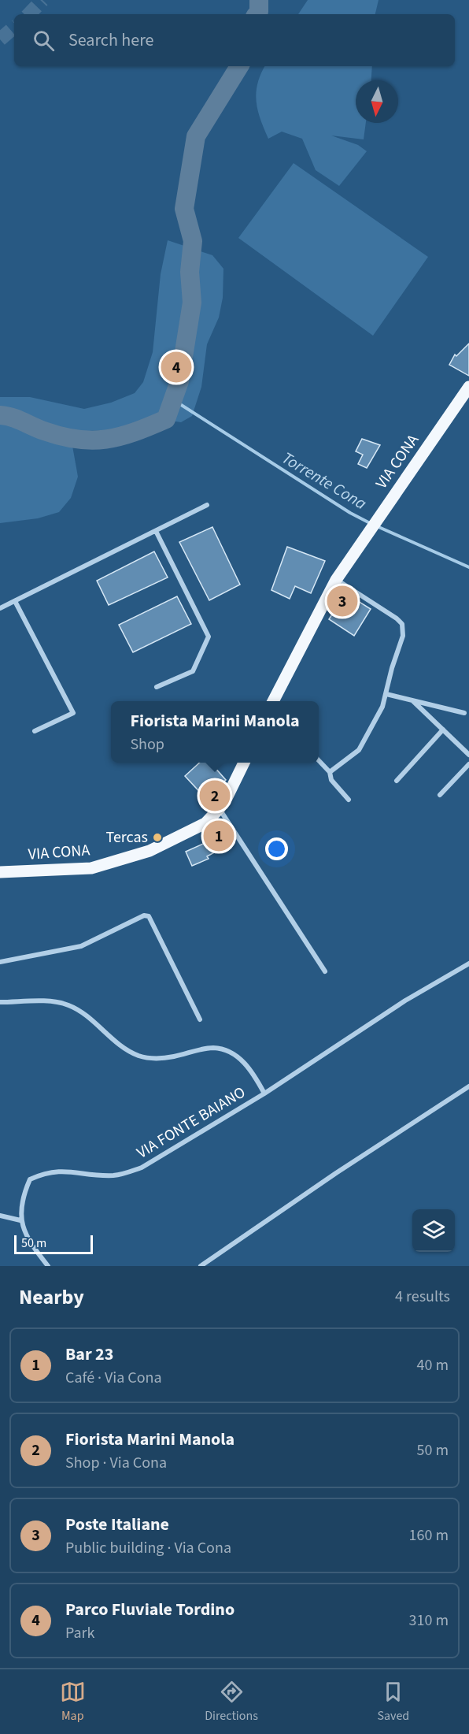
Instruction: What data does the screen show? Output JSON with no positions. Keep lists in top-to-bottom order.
{
  "streets": {
    "main road": ["VIA CONA"],
    "street": ["VIA FONTE BAIANO"]
  },
  "water": ["Torrente Cona"],
  "places": ["Tercas"],
  "scale_bar": "50 m",
  "north": "bottom",
  "page": {
    "search": "Search here",
    "pins": [
      "4",
      "3",
      "2",
      "1"
    ],
    "popup": ["Fiorista Marini Manola", "Shop"],
    "scale": "50 m",
    "heading": ["Nearby", "4 results"],
    "list": [
      {
        "mark": "1",
        "name": "Bar 23",
        "note": "Café · Via Cona",
        "value": "40 m"
      },
      {
        "mark": "2",
        "name": "Fiorista Marini Manola",
        "note": "Shop · Via Cona",
        "value": "50 m"
      },
      {
        "mark": "3",
        "name": "Poste Italiane",
        "note": "Public building · Via Cona",
        "value": "160 m"
      },
      {
        "mark": "4",
        "name": "Parco Fluviale Tordino",
        "note": "Park",
        "value": "310 m"
      }
    ],
    "nav": ["Map", "Directions", "Saved"]
  }
}
